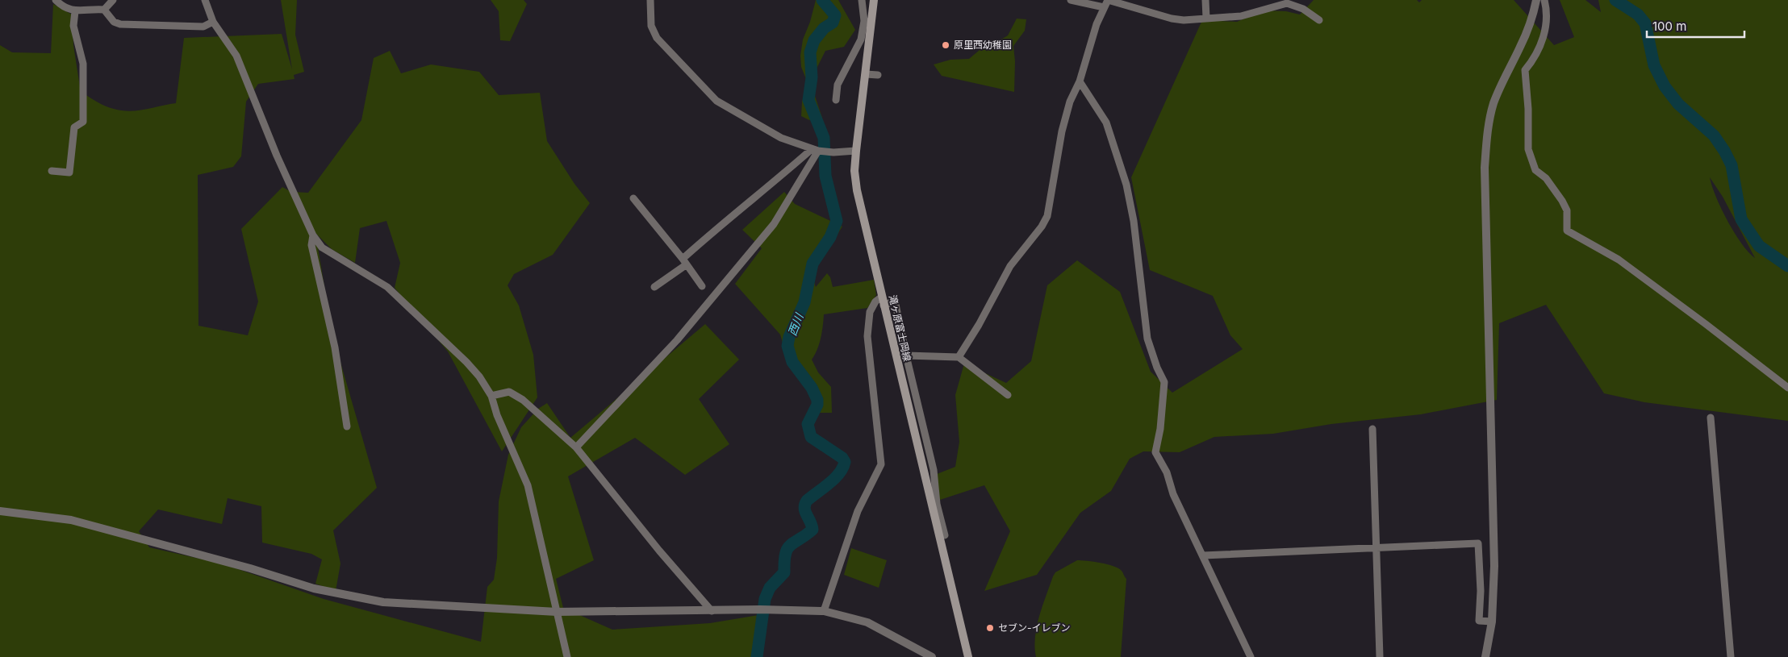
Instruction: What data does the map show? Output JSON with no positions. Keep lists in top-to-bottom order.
{
  "streets": {
    "main road": ["滝ヶ原富士岡線"]
  },
  "water": ["西川"],
  "places": ["原里西幼稚園", "セブン-イレブン"],
  "scale_bar": "100 m"
}
